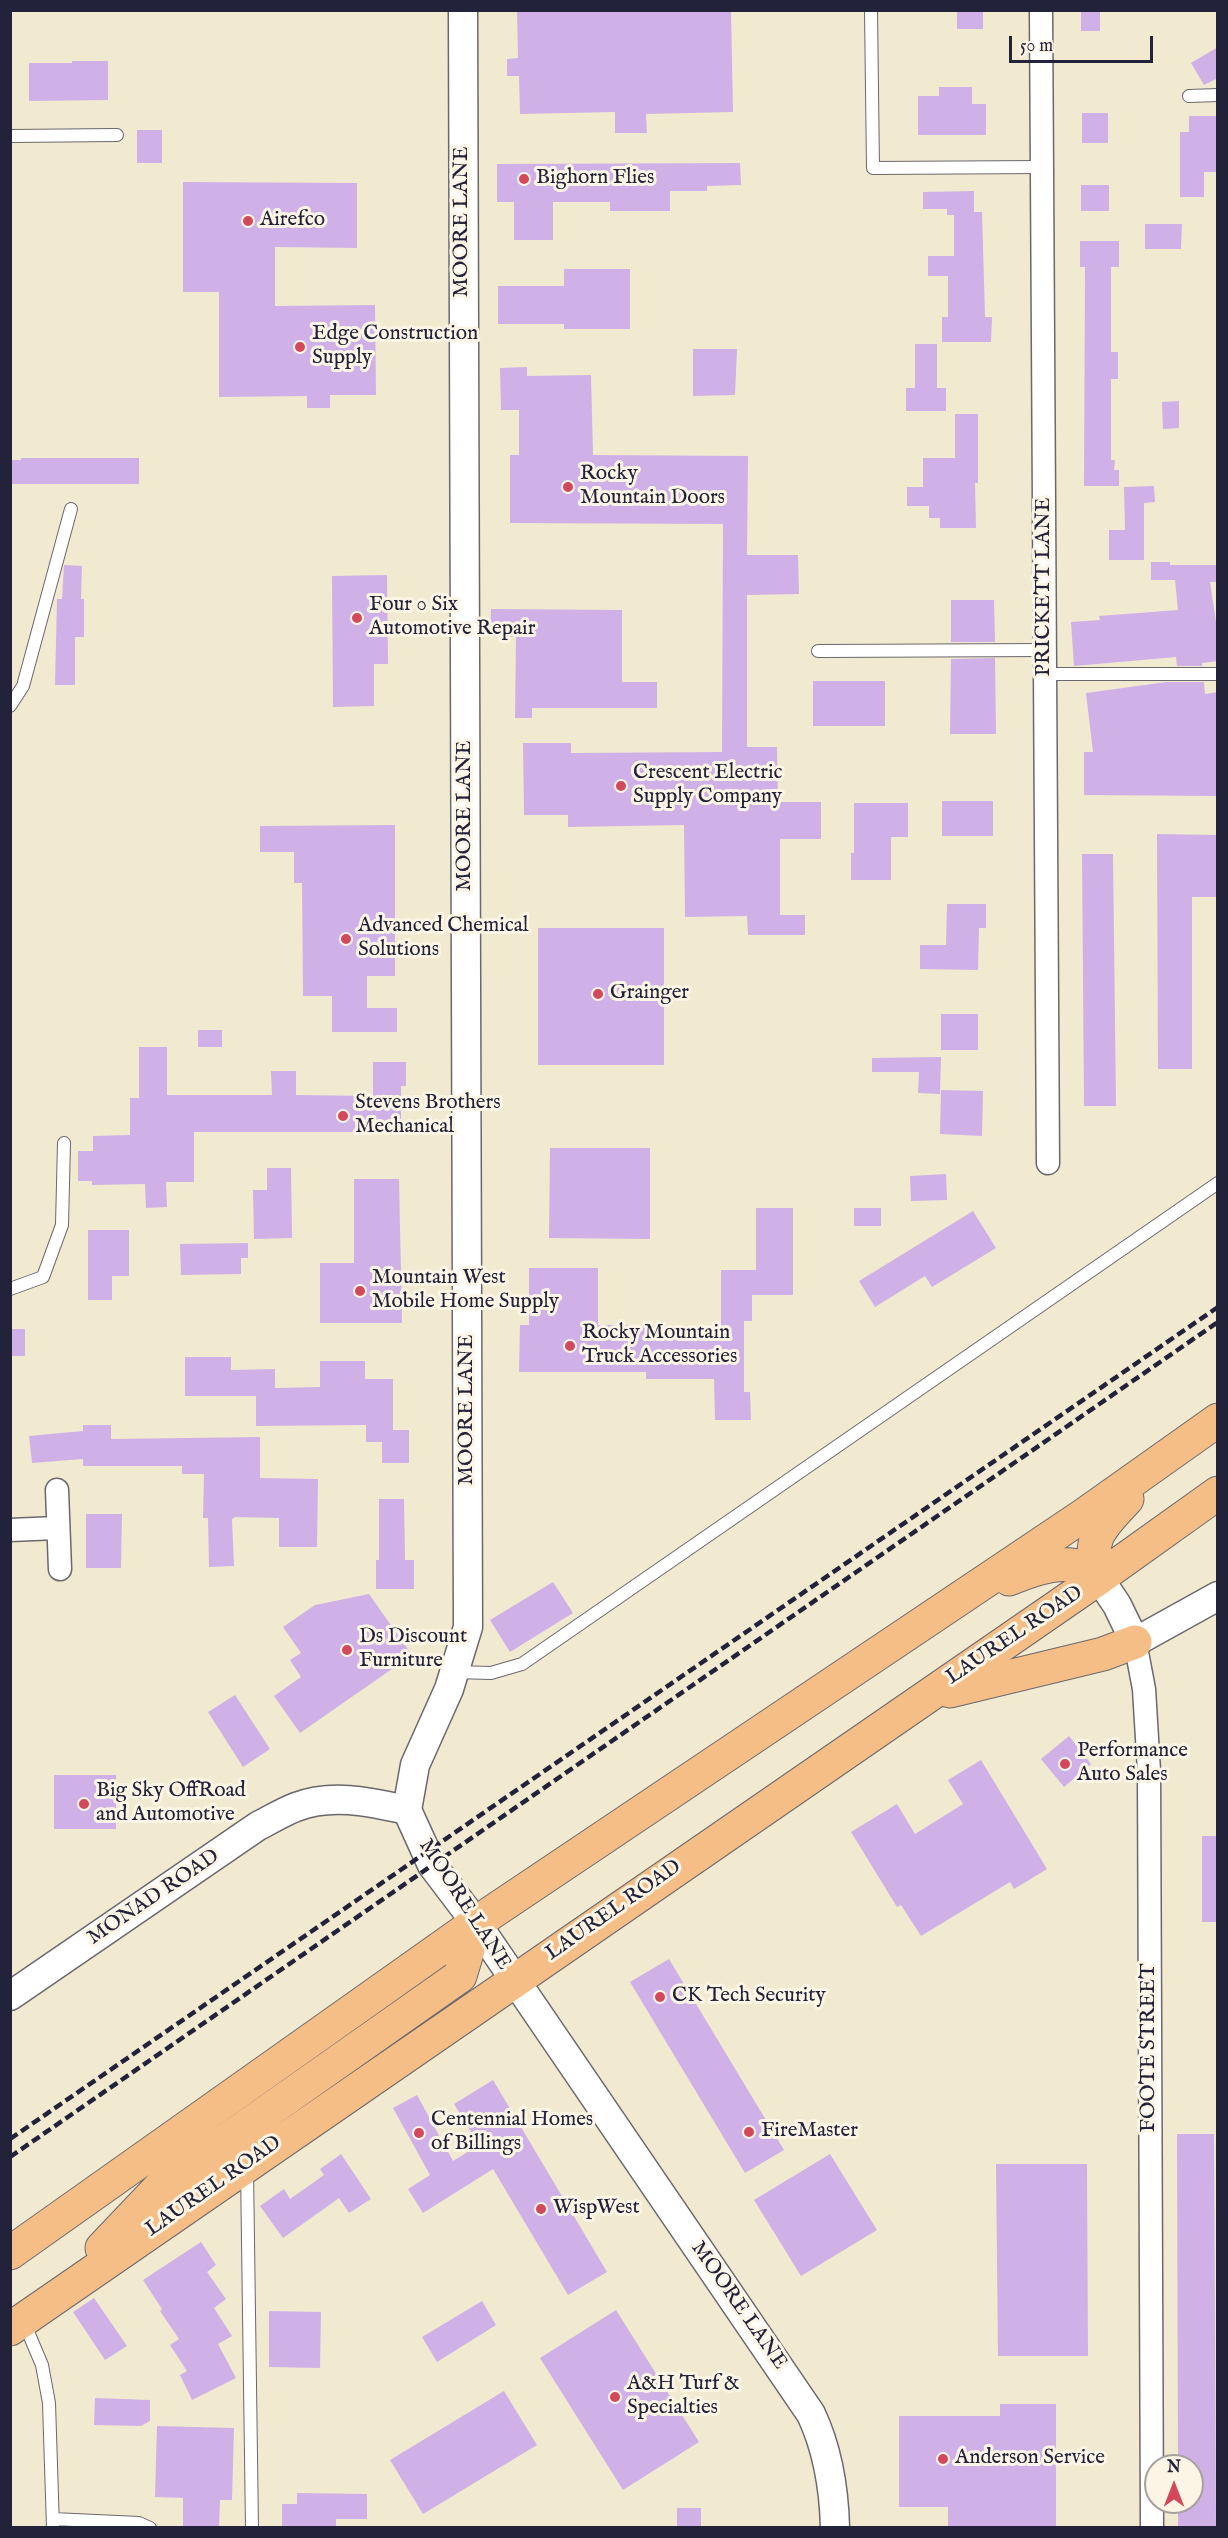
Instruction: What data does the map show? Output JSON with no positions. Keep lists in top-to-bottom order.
{
  "streets": {
    "main road": ["LAUREL ROAD"],
    "street": [
      "MOORE LANE",
      "PRICKETT LANE",
      "MONAD ROAD",
      "FOOTE STREET"
    ]
  },
  "crossings": [
    ["MOORE LANE", "LAUREL ROAD"],
    ["MOORE LANE", "MONAD ROAD"],
    ["LAUREL ROAD", "FOOTE STREET"]
  ],
  "places": [
    "Bighorn Flies",
    "Airefco",
    "Edge Construction Supply",
    "Rocky Mountain Doors",
    "Four 0 Six Automotive Repair",
    "Crescent Electric Supply Company",
    "Advanced Chemical Solutions",
    "Grainger",
    "Stevens Brothers Mechanical",
    "Mountain West Mobile Home Supply",
    "Rocky Mountain Truck Accessories",
    "Ds Discount Furniture",
    "Performance Auto Sales",
    "Big Sky OffRoad and Automotive",
    "CK Tech Security",
    "FireMaster",
    "Centennial Homes of Billings",
    "WispWest",
    "A&H Turf & Specialties",
    "Anderson Service"
  ],
  "scale_bar": "50 m",
  "north": "top"
}
